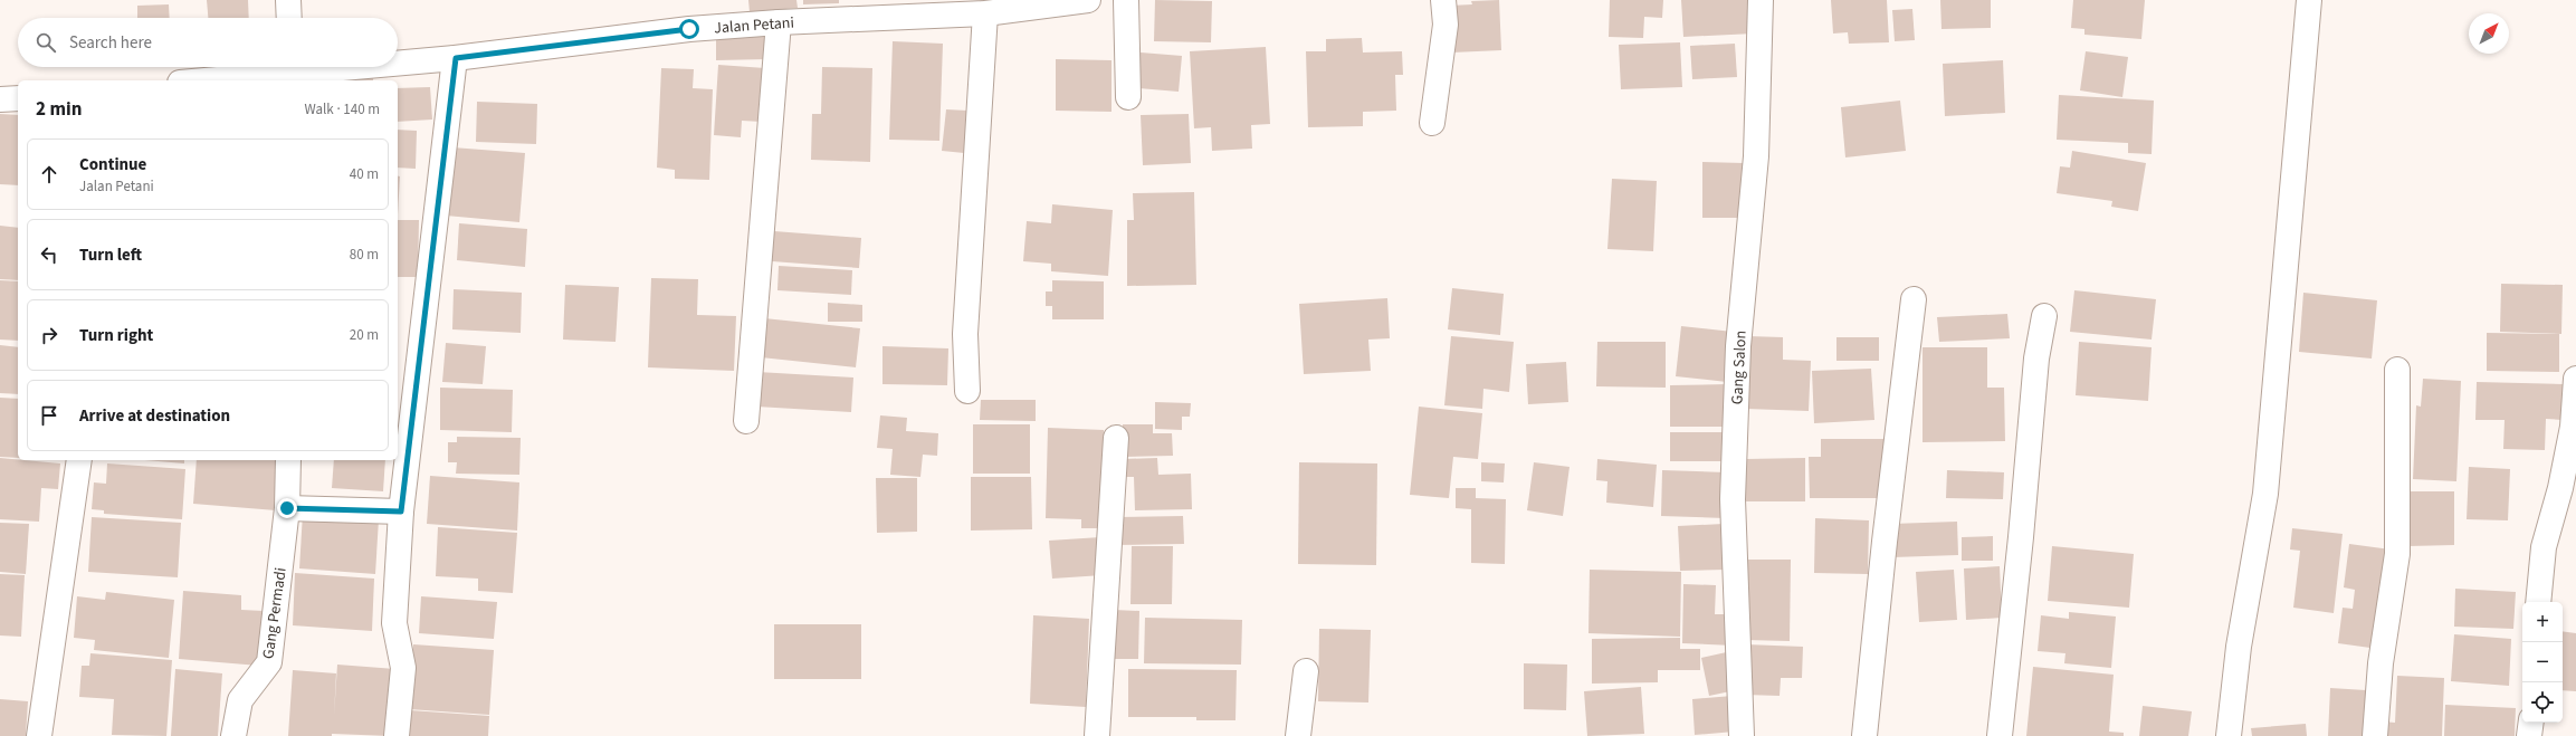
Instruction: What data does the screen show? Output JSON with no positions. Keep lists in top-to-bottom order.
{
  "streets": {
    "street": ["Jalan Petani", "Gang Salon", "Gang Permadi"]
  },
  "north": "top right",
  "page": {
    "search": "Search here",
    "heading": ["2 min", "Walk · 140 m"],
    "list": [
      ["Continue", "Jalan Petani", "40 m"],
      ["Turn left", "80 m"],
      ["Turn right", "20 m"],
      "Arrive at destination"
    ],
    "map_buttons": ["+", "−"]
  }
}
